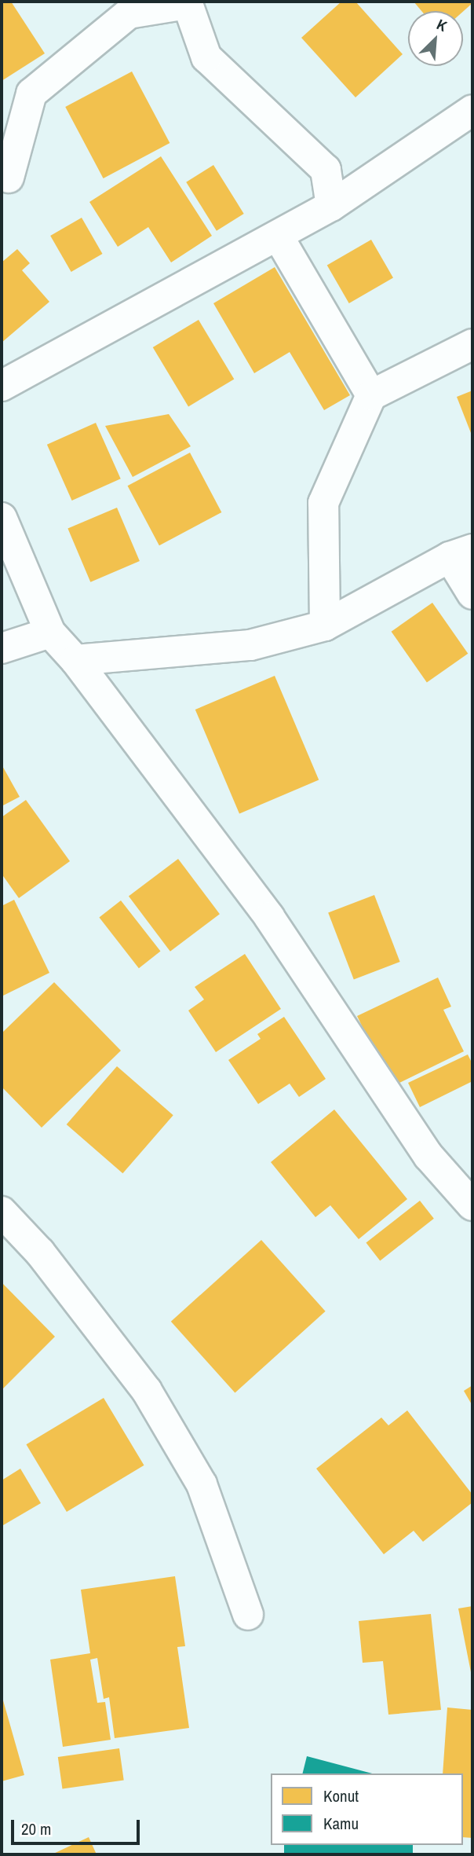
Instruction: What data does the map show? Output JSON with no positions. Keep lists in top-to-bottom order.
{
  "legend": ["Konut", "Kamu"],
  "scale_bar": "20 m",
  "north": "top right"
}
